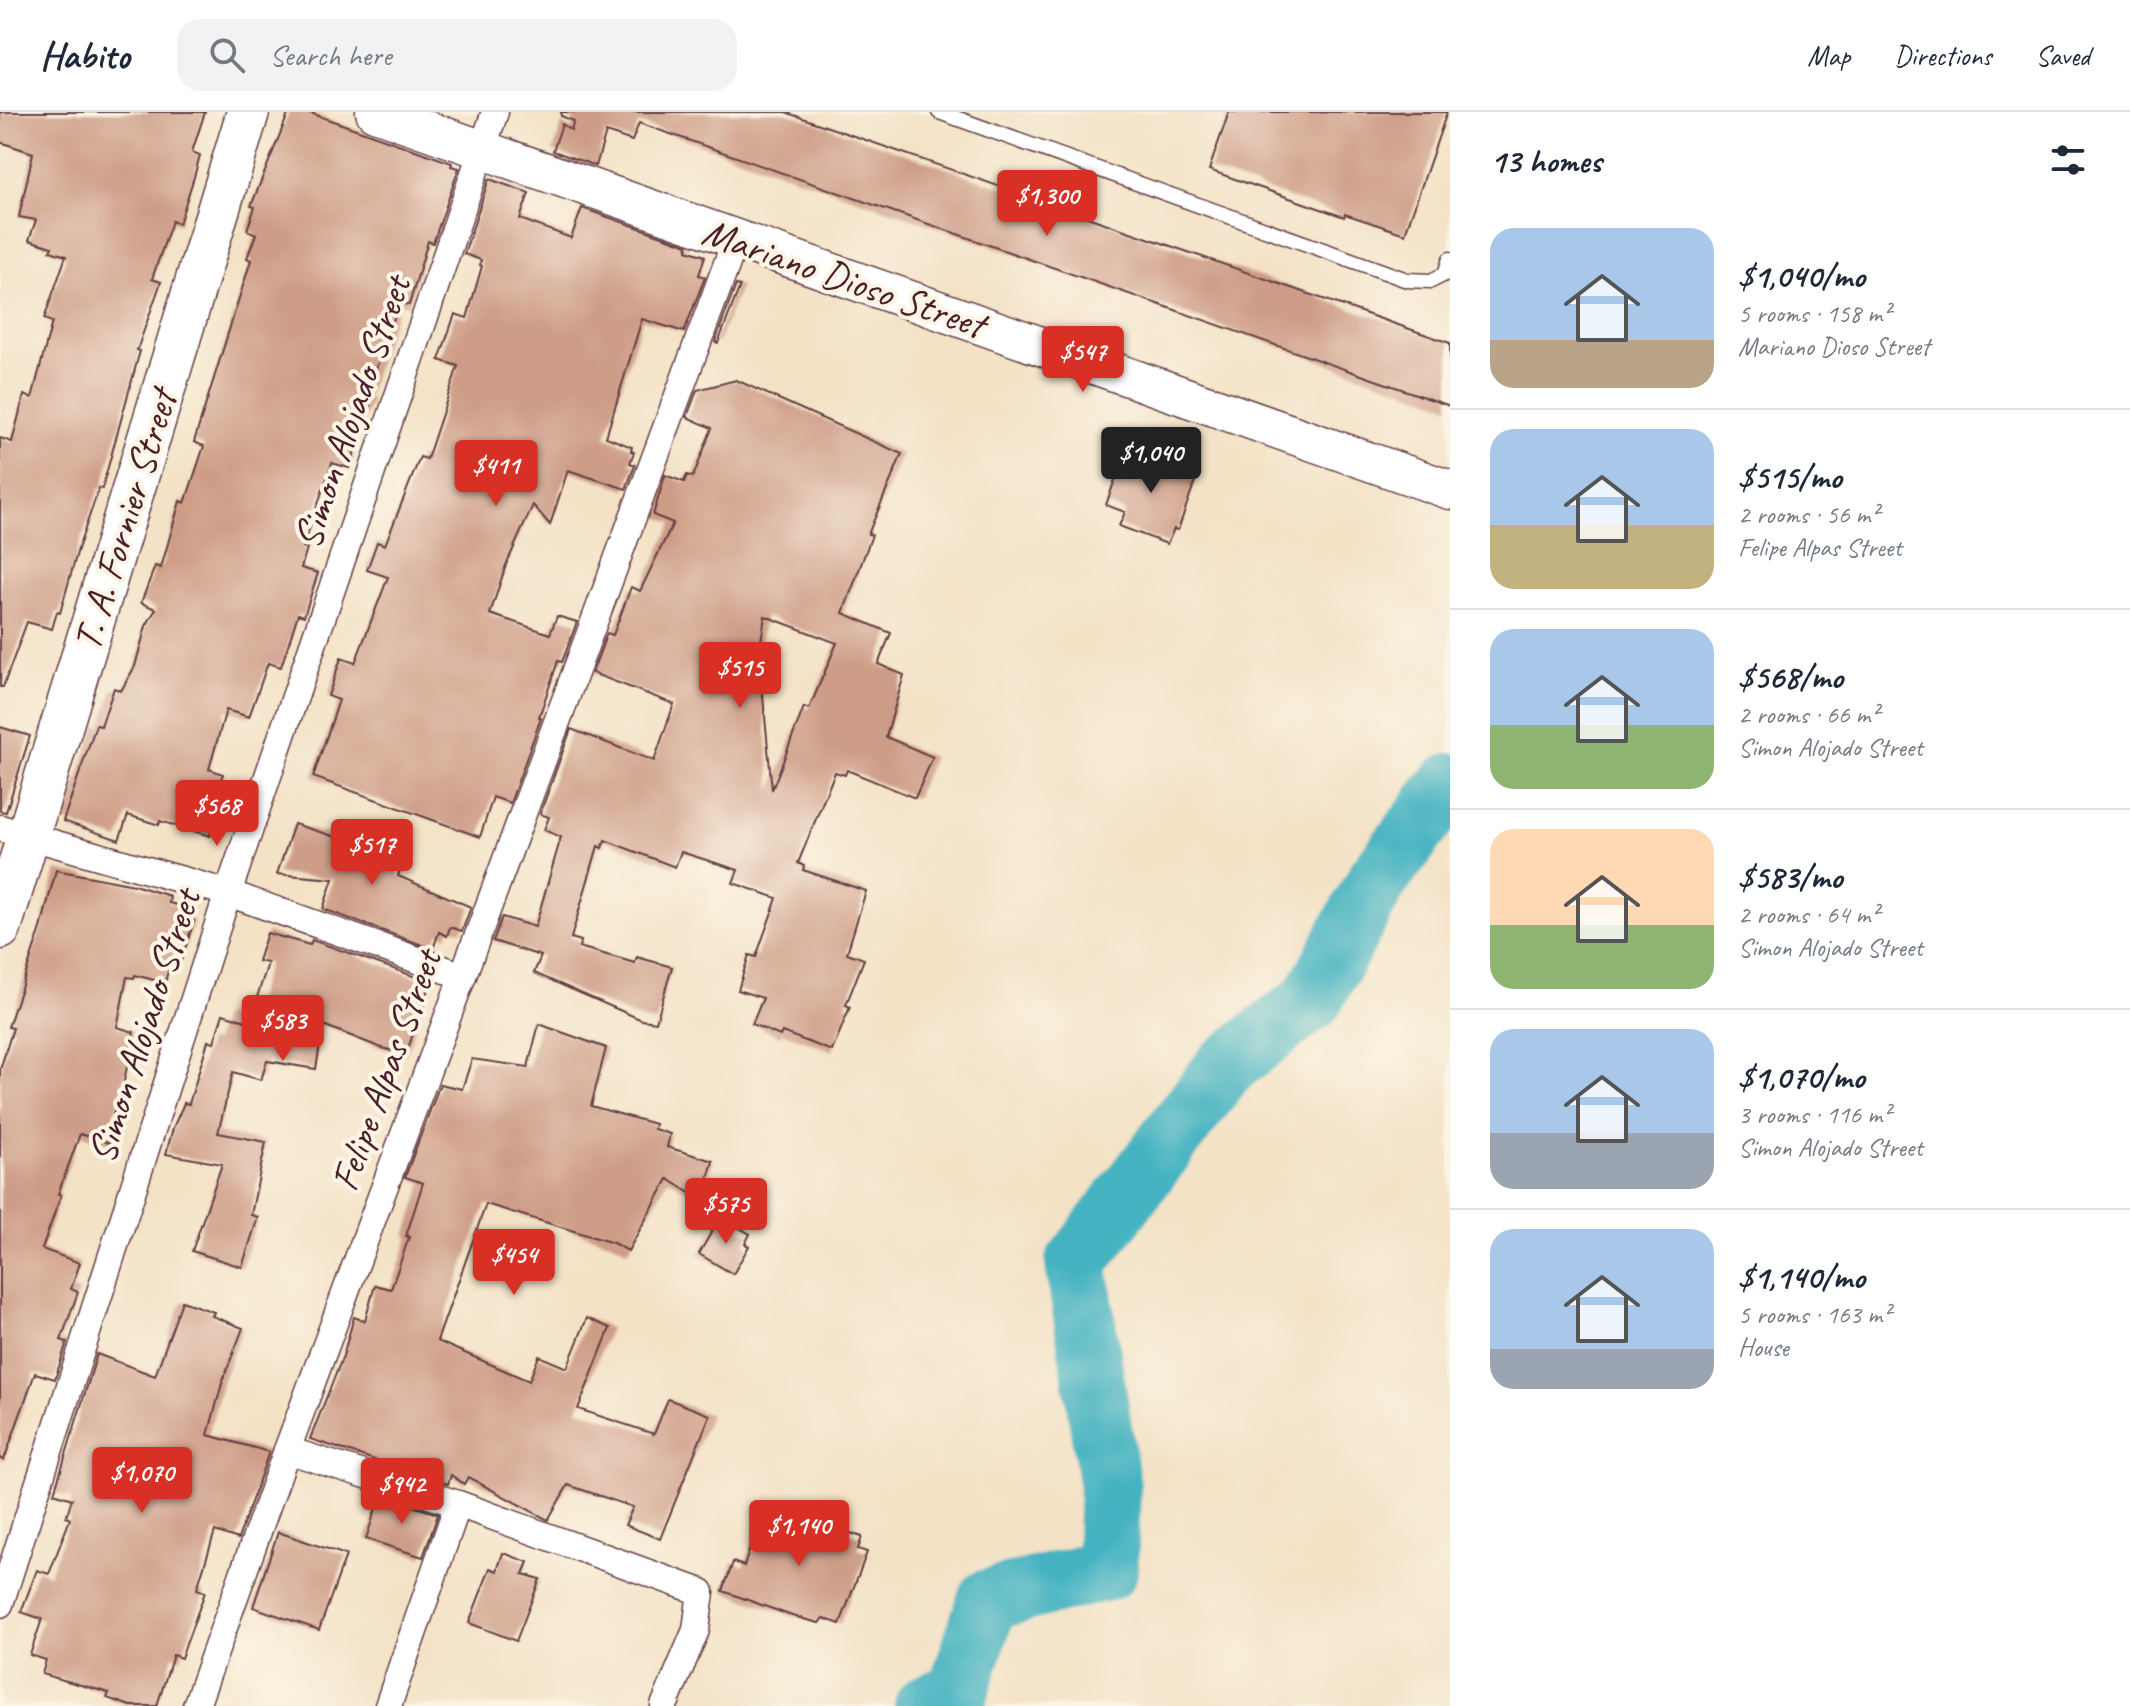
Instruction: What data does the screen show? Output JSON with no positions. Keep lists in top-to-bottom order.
{
  "streets": {
    "main road": ["T. A. Fornier Street"],
    "street": ["Mariano Dioso Street", "Simon Alojado Street", "Felipe Alpas Street"]
  },
  "crossings": [
    ["Mariano Dioso Street", "Simon Alojado Street"],
    ["Mariano Dioso Street", "Felipe Alpas Street"]
  ],
  "page": {
    "header": "Habito",
    "search": "Search here",
    "nav": ["Map", "Directions", "Saved"],
    "heading": "13 homes",
    "price": [
      "$1,300",
      "$547",
      "$1,040",
      "$411",
      "$515",
      "$568",
      "$517",
      "$583",
      "$575",
      "$454",
      "$1,070",
      "$942",
      "$1,140"
    ],
    "list": [
      {
        "name": "$1,040/mo",
        "note": "5 rooms · 158 m² · Mariano Dioso Street"
      },
      {
        "name": "$515/mo",
        "note": "2 rooms · 56 m² · Felipe Alpas Street"
      },
      {
        "name": "$568/mo",
        "note": "2 rooms · 66 m² · Simon Alojado Street"
      },
      {
        "name": "$583/mo",
        "note": "2 rooms · 64 m² · Simon Alojado Street"
      },
      {
        "name": "$1,070/mo",
        "note": "3 rooms · 116 m² · Simon Alojado Street"
      },
      {
        "name": "$1,140/mo",
        "note": "5 rooms · 163 m² · House"
      }
    ]
  }
}
